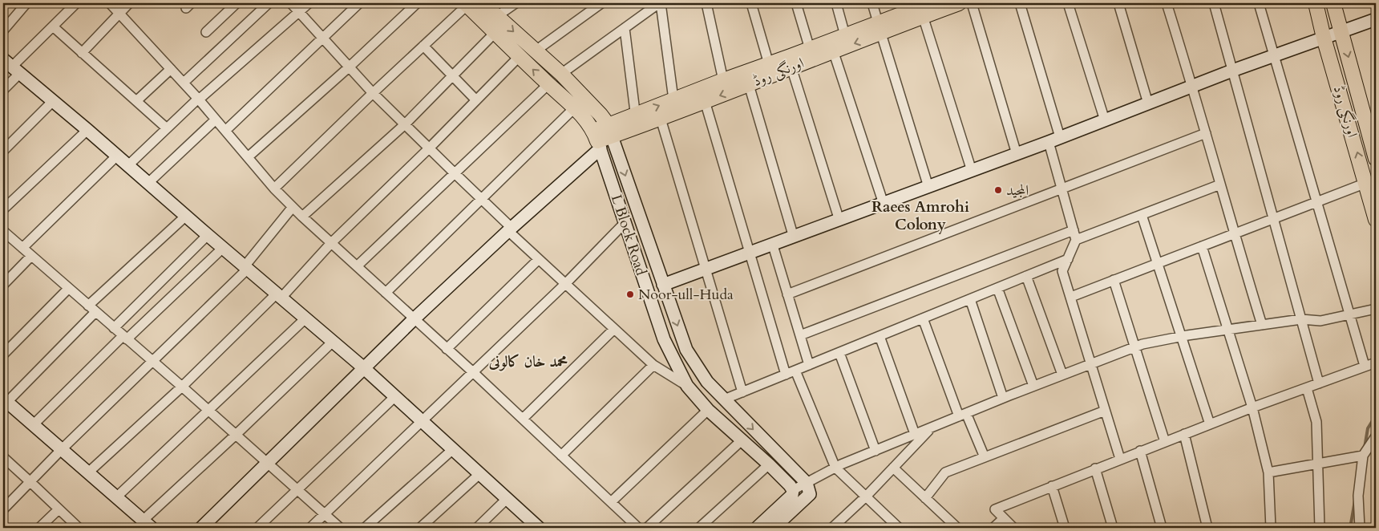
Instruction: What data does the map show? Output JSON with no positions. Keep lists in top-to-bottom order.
{
  "streets": {
    "main road": ["اورنگی روڈ", "L Block Road"]
  },
  "crossings": [
    ["اورنگی روڈ", "L Block Road"]
  ],
  "districts": ["Raees Amrohi Colony", "محمد خان کالونی"],
  "places": ["المجید", "Noor-ull-Huda"]
}
